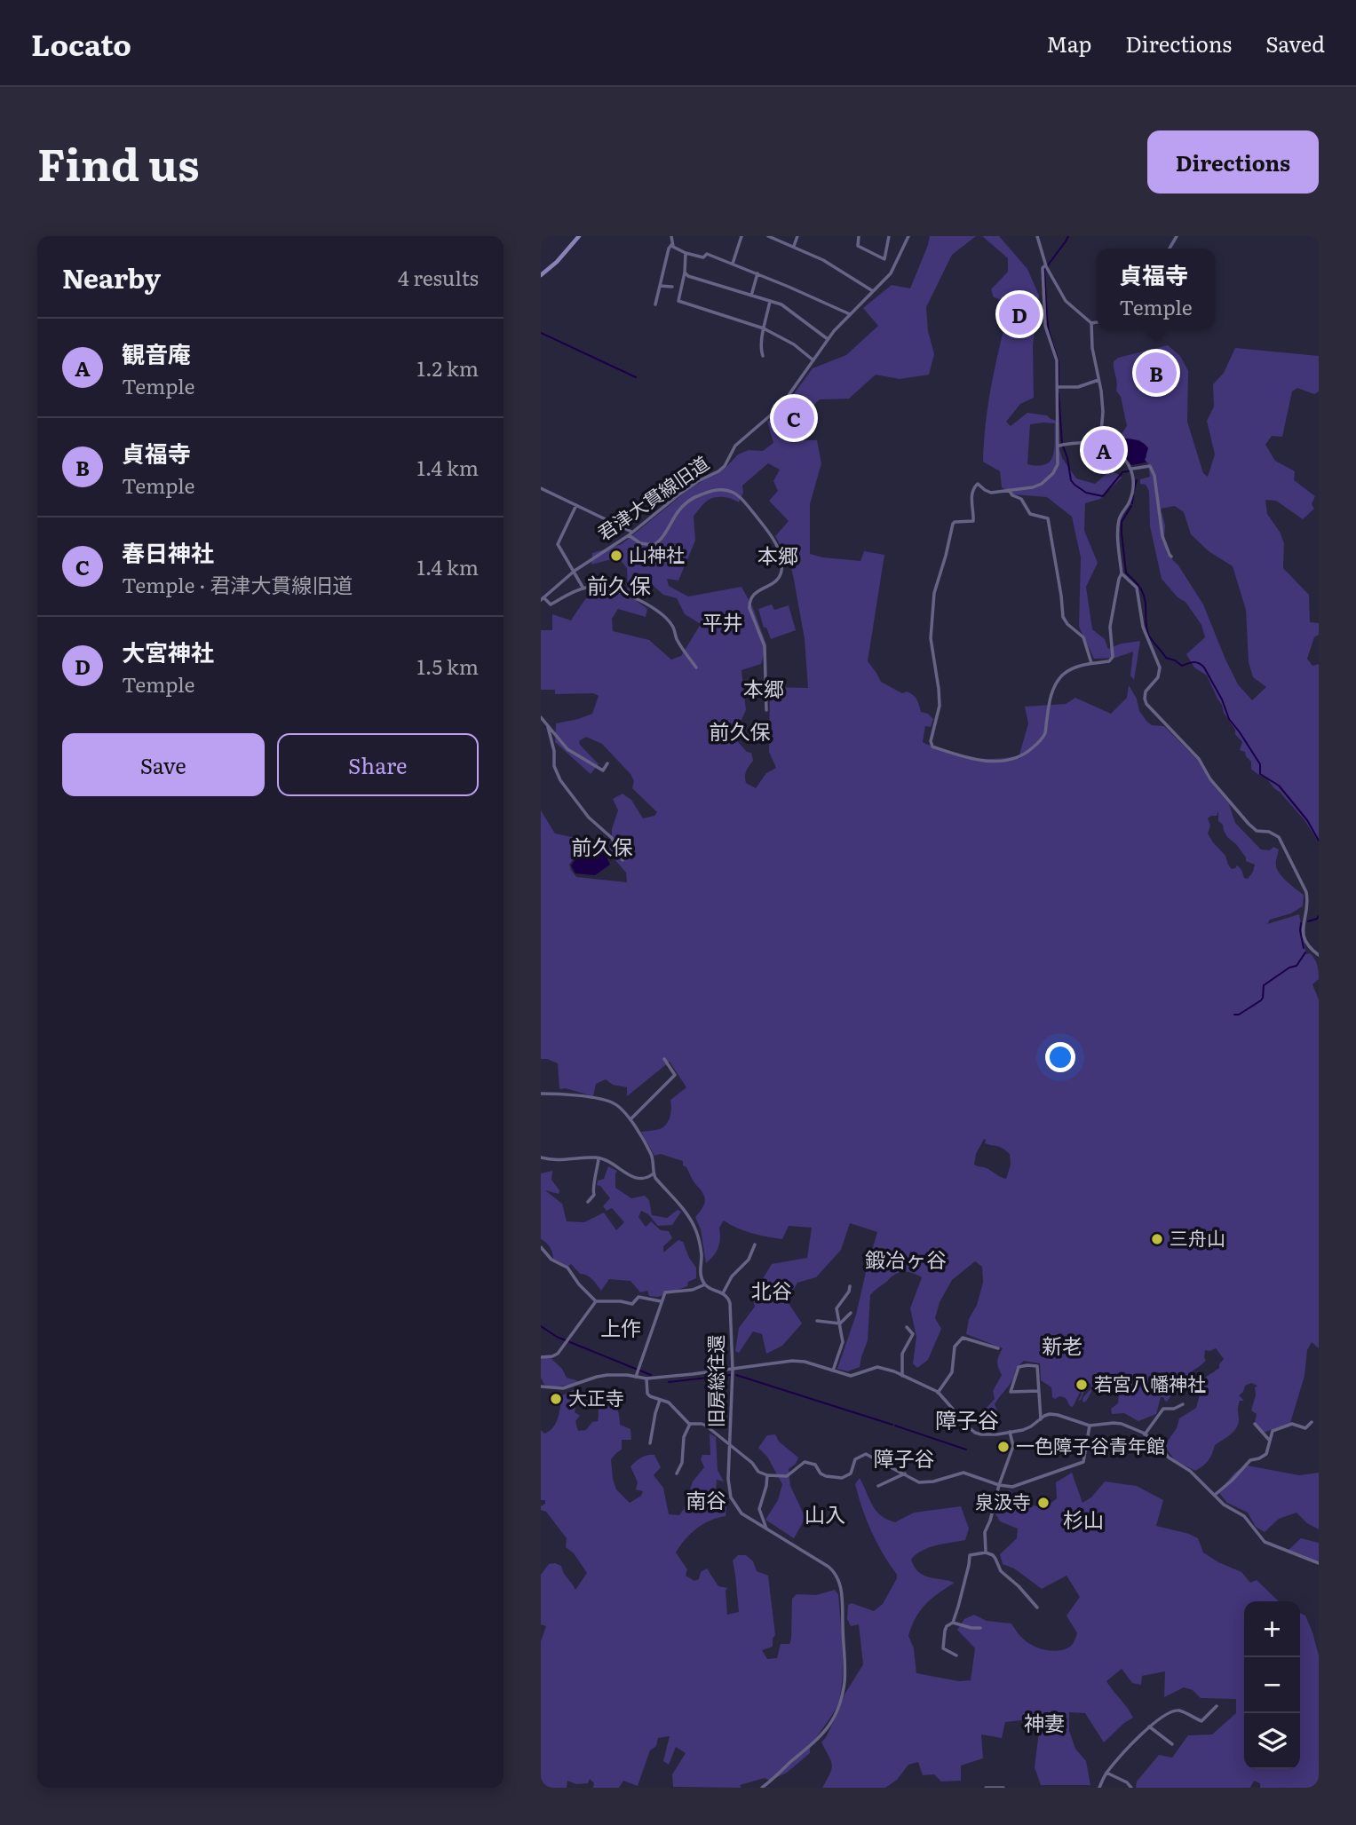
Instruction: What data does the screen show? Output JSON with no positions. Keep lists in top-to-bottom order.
{
  "streets": {
    "street": ["君津大貫線旧道", "旧房総往還"]
  },
  "districts": [
    "本郷",
    "前久保",
    "平井",
    "本郷",
    "前久保",
    "前久保",
    "鍛冶ヶ谷",
    "北谷",
    "上作",
    "新老",
    "障子谷",
    "障子谷",
    "南谷",
    "山入",
    "杉山",
    "神妻"
  ],
  "places": [
    "山神社",
    "三舟山",
    "若宮八幡神社",
    "大正寺",
    "一色障子谷青年館",
    "泉汲寺"
  ],
  "page": {
    "header": "Locato",
    "nav": ["Map", "Directions", "Saved"],
    "title": "Find us",
    "buttons": [
      "Directions",
      ["Save", "Share"]
    ],
    "heading": ["Nearby", "4 results"],
    "popup": ["貞福寺", "Temple"],
    "pins": [
      "D",
      "B",
      "C",
      "A"
    ],
    "list": [
      {
        "mark": "A",
        "name": "観音庵",
        "note": "Temple",
        "value": "1.2 km"
      },
      {
        "mark": "B",
        "name": "貞福寺",
        "note": "Temple",
        "value": "1.4 km"
      },
      {
        "mark": "C",
        "name": "春日神社",
        "note": "Temple · 君津大貫線旧道",
        "value": "1.4 km"
      },
      {
        "mark": "D",
        "name": "大宮神社",
        "note": "Temple",
        "value": "1.5 km"
      }
    ],
    "map_buttons": ["+", "−"]
  }
}
